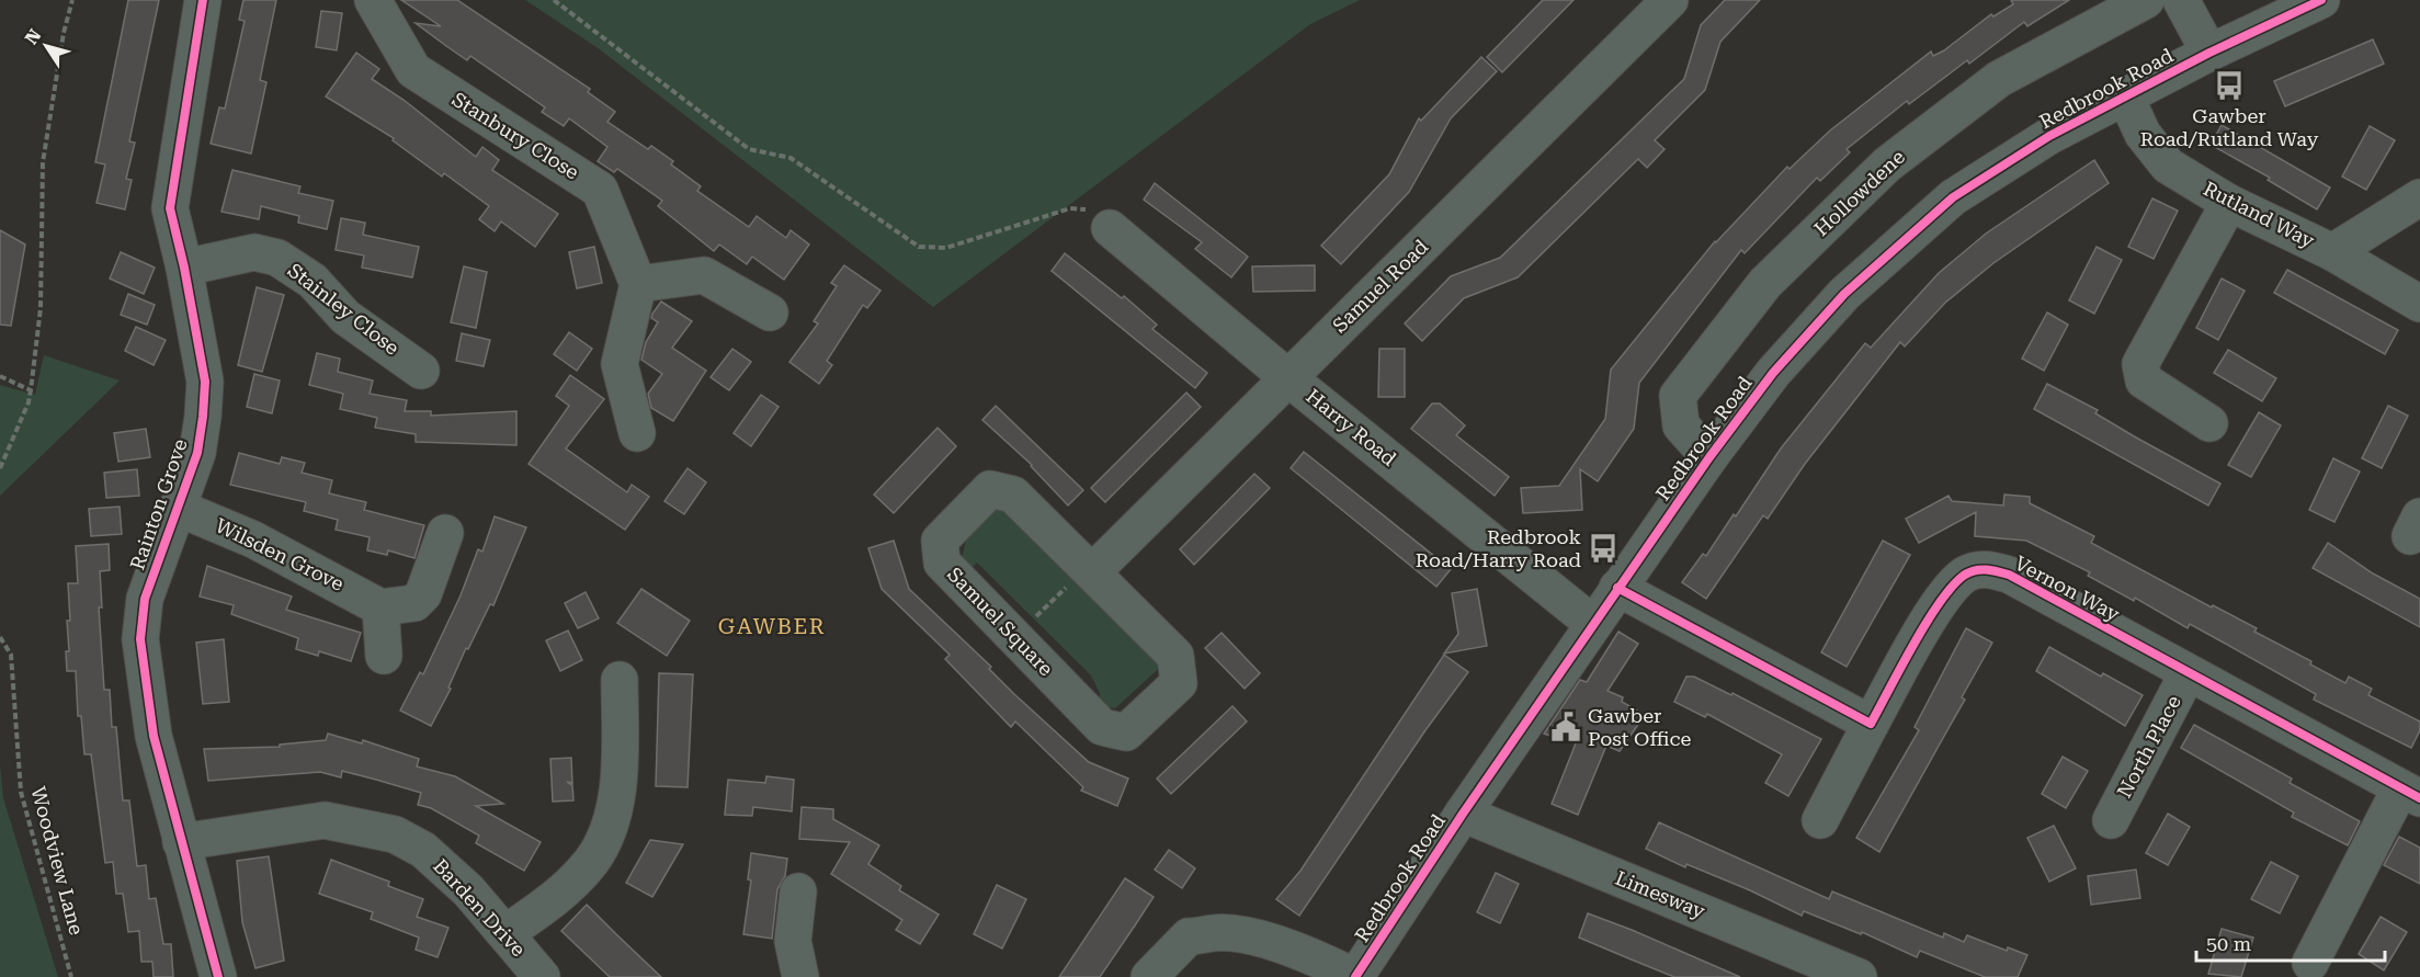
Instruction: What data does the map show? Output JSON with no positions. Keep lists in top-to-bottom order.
{
  "streets": {
    "street": [
      "Redbrook Road",
      "Stanbury Close",
      "Hollowdene",
      "Rutland Way",
      "Samuel Road",
      "Stainley Close",
      "Harry Road",
      "Rainton Grove",
      "Wilsden Grove",
      "Vernon Way",
      "Samuel Square",
      "North Place",
      "Limesway",
      "Barden Drive"
    ],
    "path": ["Woodview Lane"]
  },
  "crossings": [
    ["Redbrook Road", "Hollowdene"],
    ["Redbrook Road", "Rutland Way"],
    ["Redbrook Road", "Harry Road"],
    ["Redbrook Road", "Limesway"],
    ["Samuel Road", "Harry Road"],
    ["Samuel Road", "Samuel Square"],
    ["Stainley Close", "Rainton Grove"],
    ["Rainton Grove", "Wilsden Grove"],
    ["Rainton Grove", "Barden Drive"],
    ["Vernon Way", "North Place"]
  ],
  "districts": ["GAWBER"],
  "places": {
    "bus stop": ["Gawber Road/Rutland Way", "Redbrook Road/Harry Road"],
    "public building": ["Gawber Post Office"]
  },
  "scale_bar": "50 m",
  "north": "top left"
}
